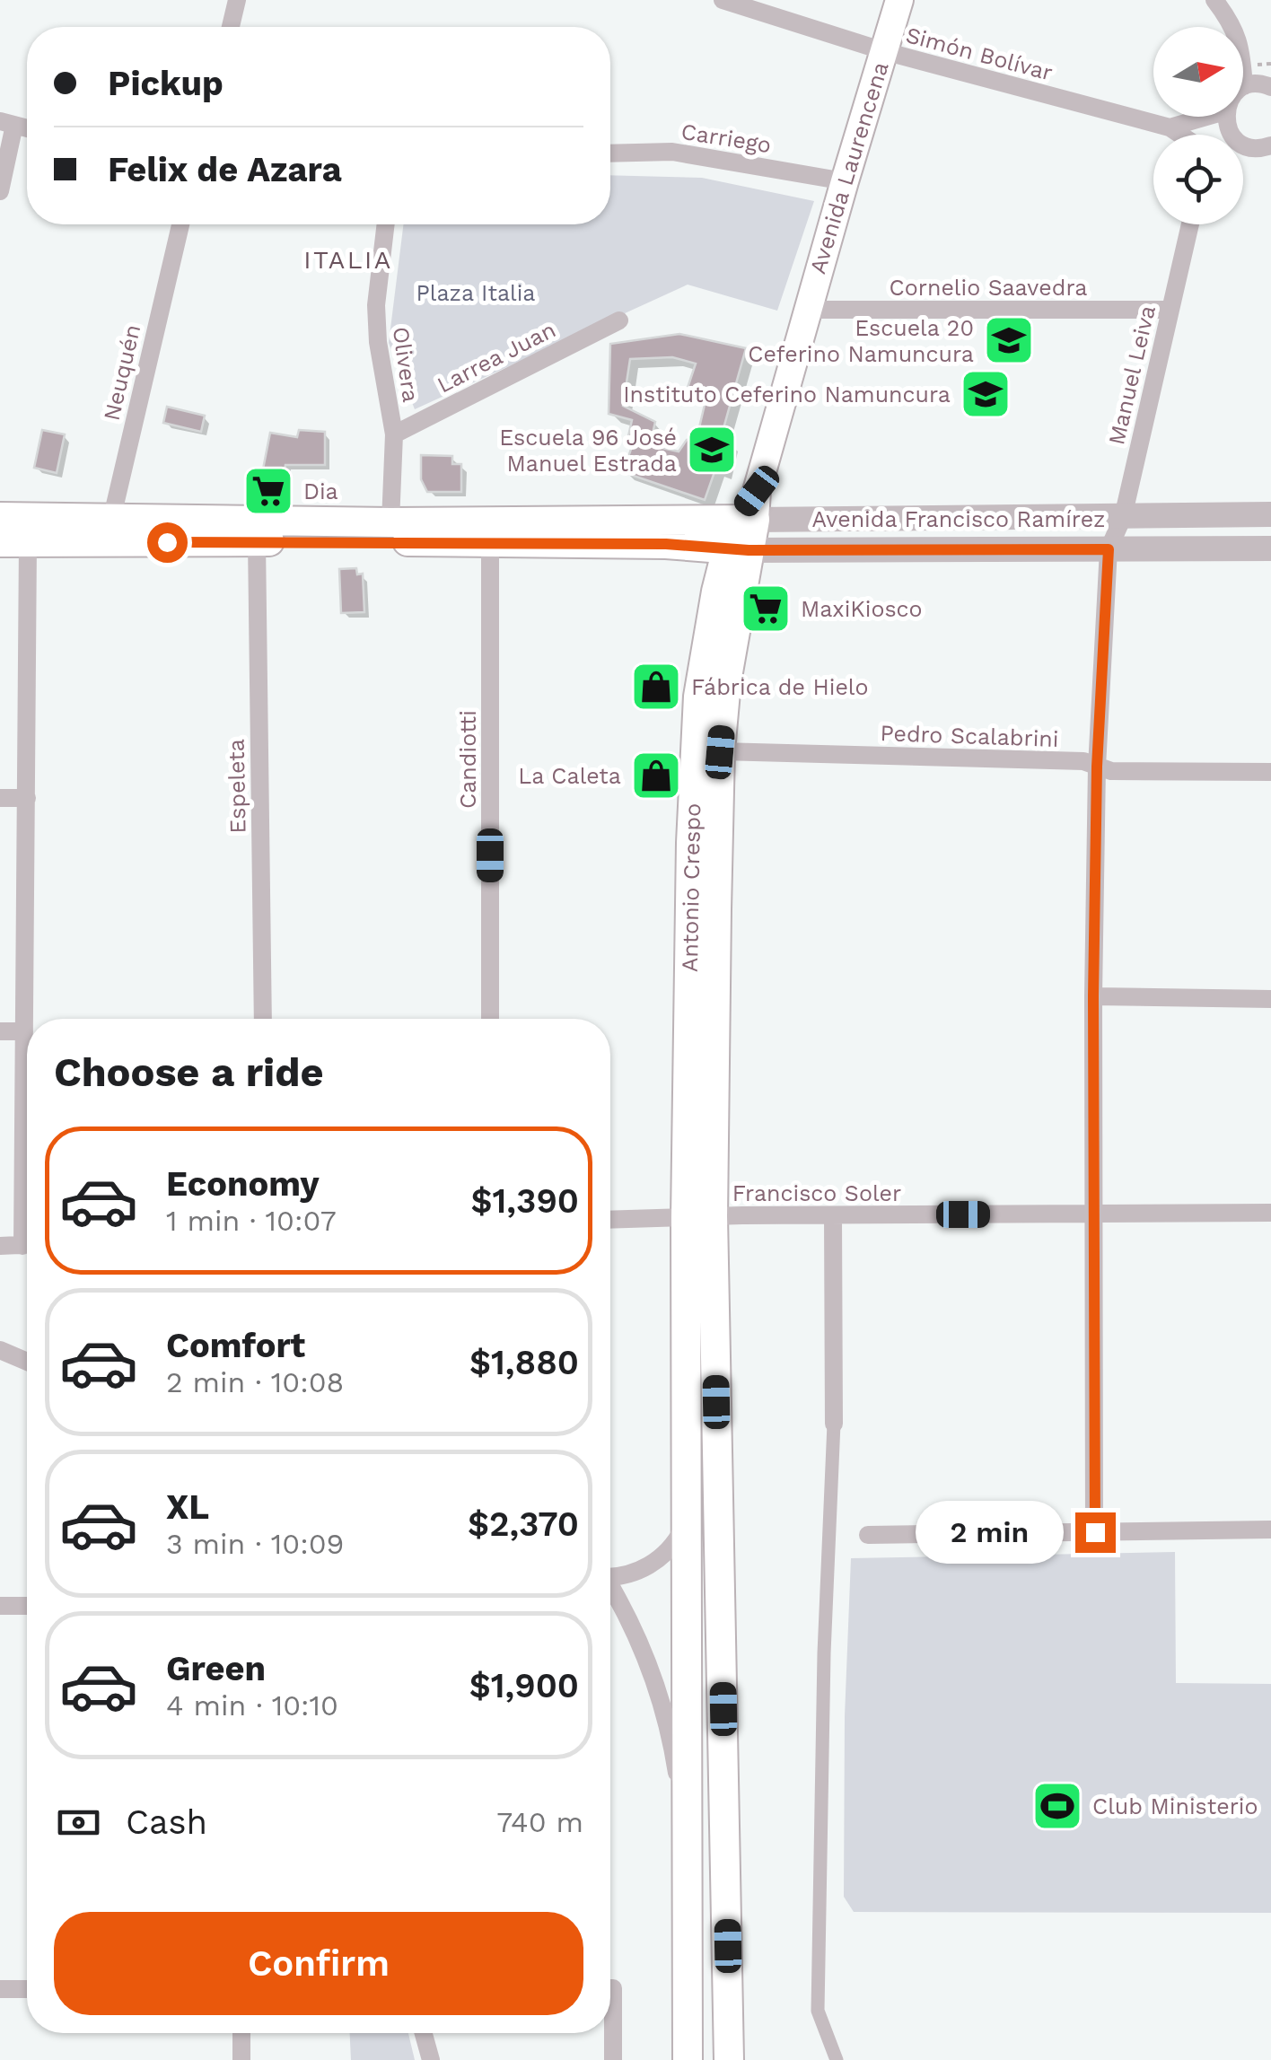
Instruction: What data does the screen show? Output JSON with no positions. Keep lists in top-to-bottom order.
{
  "streets": {
    "main road": ["Avenida Laurencena", "Avenida Francisco Ramírez", "Antonio Crespo"],
    "street": [
      "Simón Bolívar",
      "Carriego",
      "Cornelio Saavedra",
      "Larrea Juan",
      "Olivera",
      "Neuquén",
      "Manuel Leiva",
      "Pedro Scalabrini",
      "Candiotti",
      "Espeleta",
      "Francisco Soler"
    ]
  },
  "crossings": [
    ["Simón Bolívar", "Avenida Laurencena"],
    ["Carriego", "Avenida Laurencena"],
    ["Avenida Laurencena", "Cornelio Saavedra"],
    ["Avenida Laurencena", "Avenida Francisco Ramírez"],
    ["Avenida Laurencena", "Antonio Crespo"],
    ["Cornelio Saavedra", "Manuel Leiva"],
    ["Larrea Juan", "Olivera"],
    ["Olivera", "Avenida Francisco Ramírez"],
    ["Neuquén", "Avenida Francisco Ramírez"],
    ["Manuel Leiva", "Avenida Francisco Ramírez"],
    ["Avenida Francisco Ramírez", "Candiotti"],
    ["Avenida Francisco Ramírez", "Espeleta"],
    ["Avenida Francisco Ramírez", "Antonio Crespo"],
    ["Pedro Scalabrini", "Antonio Crespo"],
    ["Antonio Crespo", "Francisco Soler"]
  ],
  "districts": ["ITALIA"],
  "parks": ["Plaza Italia"],
  "places": {
    "school or university": ["Escuela 20 Ceferino Namuncura", "Instituto Ceferino Namuncura", "Escuela 96 José Manuel Estrada"],
    "supermarket": ["Dia", "MaxiKiosco"],
    "shop": ["Fábrica de Hielo", "La Caleta"],
    "sports": ["Club Ministerio"]
  },
  "north": "right",
  "page": {
    "banner": ["Pickup", "Felix de Azara"],
    "heading": "Choose a ride",
    "list": [
      {
        "name": "Economy",
        "note": "1 min · 10:07",
        "value": "$1,390"
      },
      {
        "name": "Comfort",
        "note": "2 min · 10:08",
        "value": "$1,880"
      },
      {
        "name": "XL",
        "note": "3 min · 10:09",
        "value": "$2,370"
      },
      {
        "name": "Green",
        "note": "4 min · 10:10",
        "value": "$1,900"
      }
    ],
    "bubble": "2 min",
    "pay": ["Cash", "740 m"],
    "buttons": "Confirm"
  }
}
